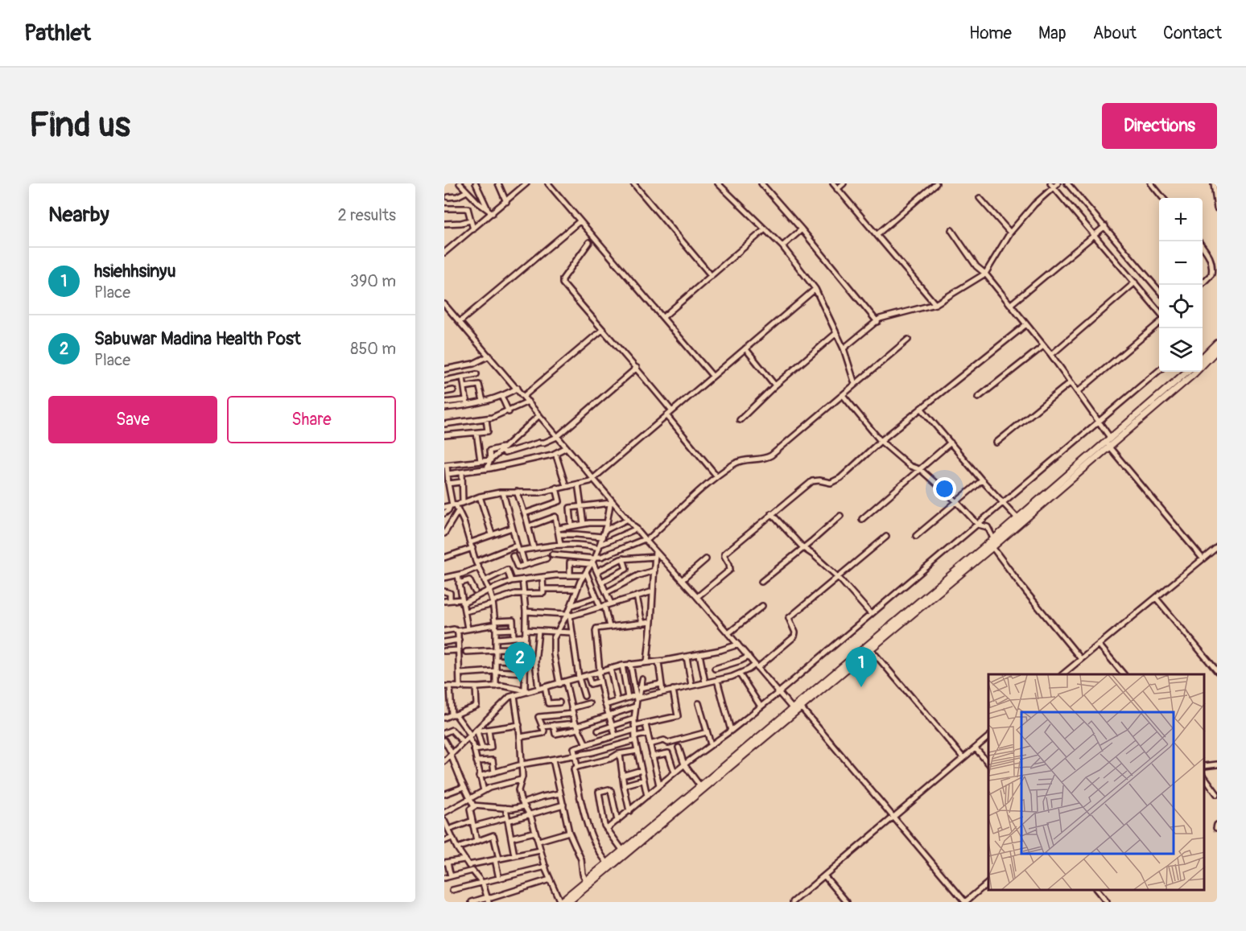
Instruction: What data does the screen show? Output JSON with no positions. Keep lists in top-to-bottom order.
{
  "page": {
    "header": "Pathlet",
    "nav": [
      "Home",
      "Map",
      "About",
      "Contact"
    ],
    "buttons": [
      "Directions",
      ["Save", "Share"]
    ],
    "title": "Find us",
    "heading": ["Nearby", "2 results"],
    "map_buttons": ["+", "−"],
    "list": [
      {
        "mark": "1",
        "name": "hsiehhsinyu",
        "note": "Place",
        "value": "390 m"
      },
      {
        "mark": "2",
        "name": "Sabuwar Madina Health Post",
        "note": "Place",
        "value": "850 m"
      }
    ],
    "pins": ["2", "1"]
  }
}
